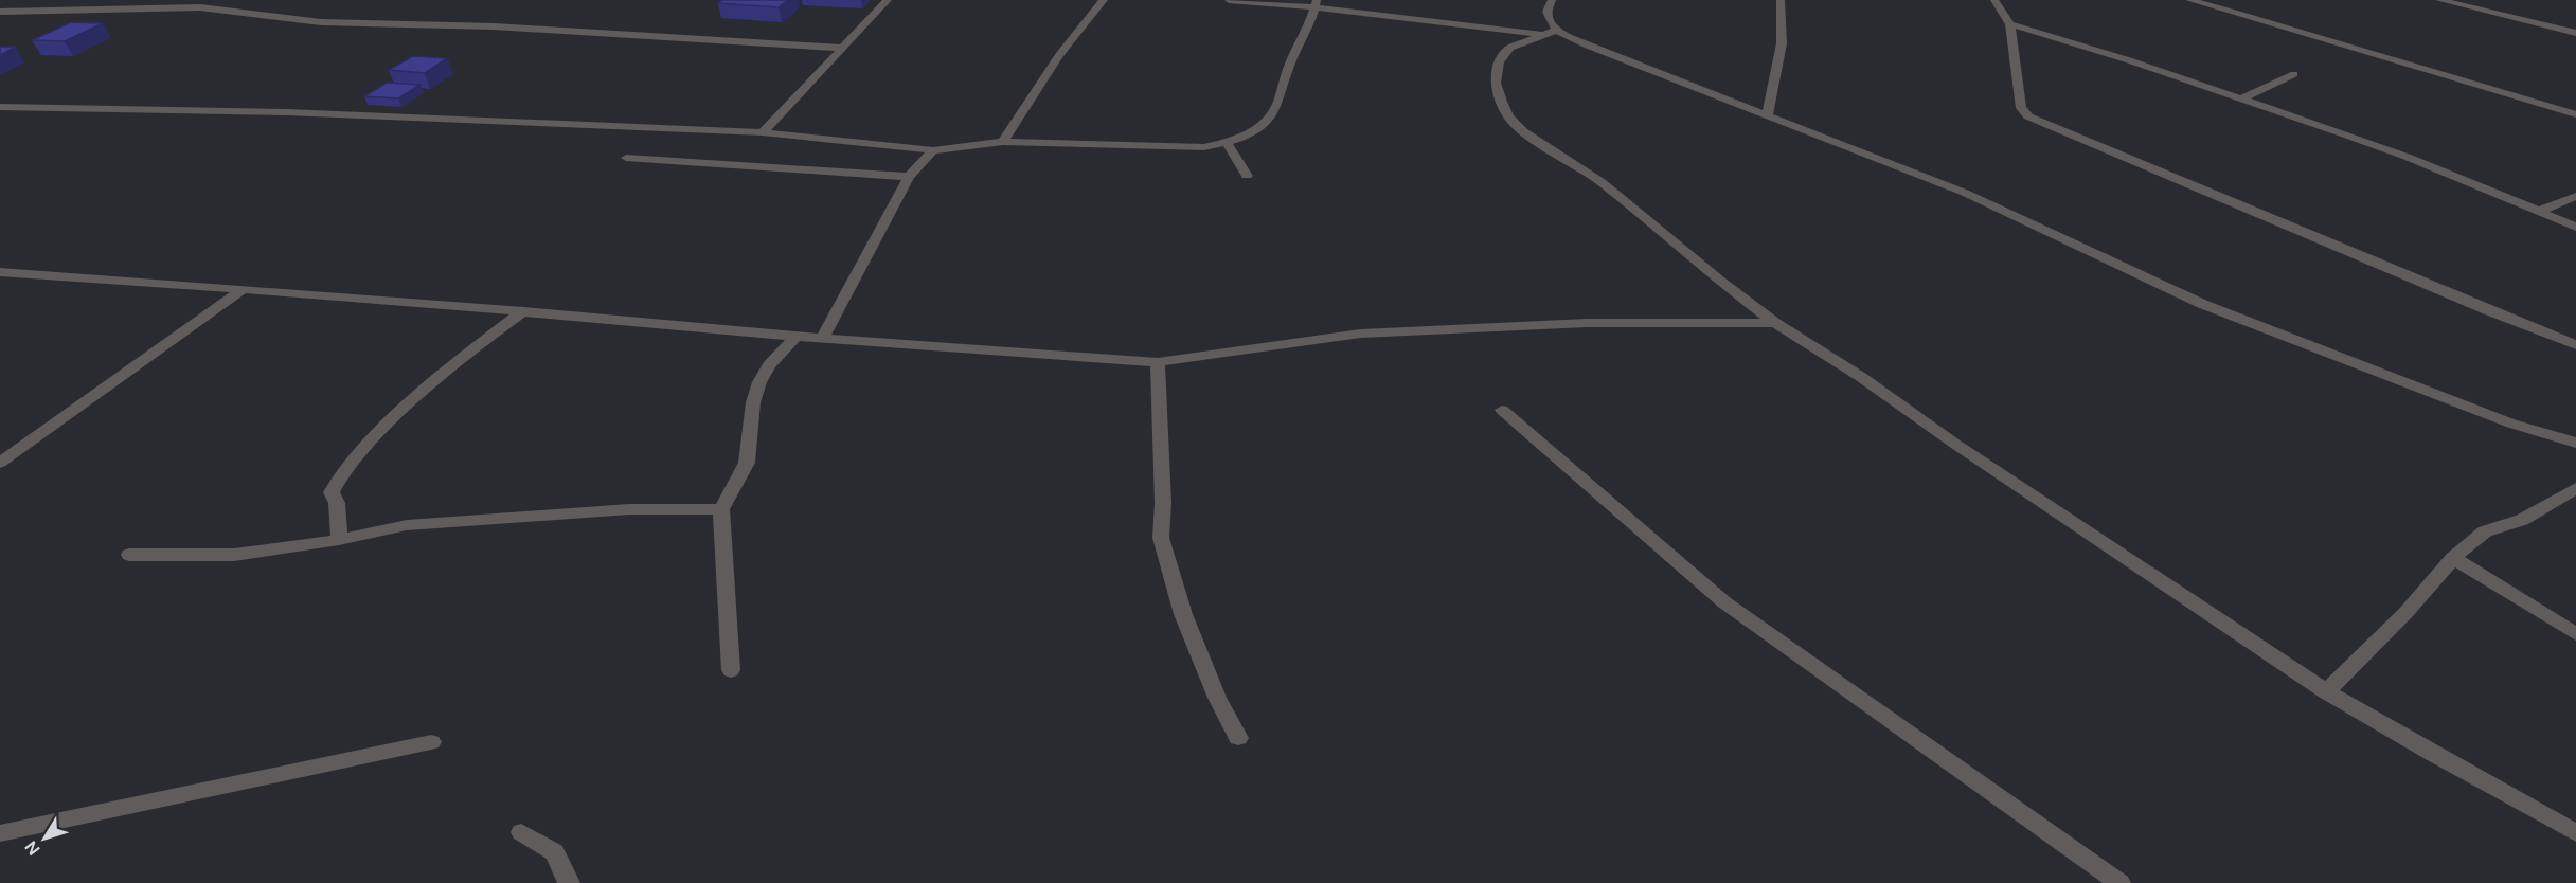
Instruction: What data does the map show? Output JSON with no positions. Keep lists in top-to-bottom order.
{
  "north": "bottom left"
}
